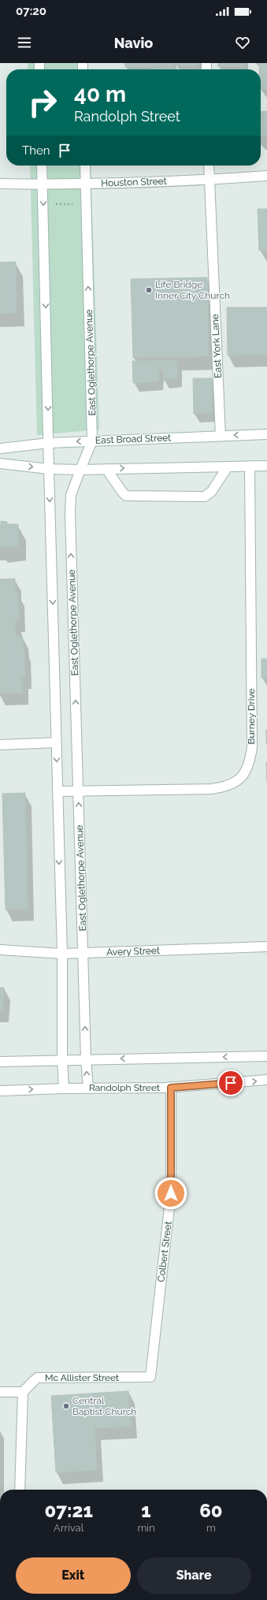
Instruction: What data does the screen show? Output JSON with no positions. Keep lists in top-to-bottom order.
{
  "streets": {
    "street": [
      "Houston Street",
      "East York Lane",
      "East Oglethorpe Avenue",
      "East Broad Street",
      "Burney Drive",
      "Avery Street",
      "Randolph Street",
      "Colbert Street",
      "Mc Allister Street"
    ]
  },
  "crossings": [
    ["Houston Street", "East York Lane"],
    ["Houston Street", "East Oglethorpe Avenue"],
    ["East York Lane", "East Broad Street"],
    ["East Oglethorpe Avenue", "East Broad Street"],
    ["East Oglethorpe Avenue", "Burney Drive"],
    ["East Oglethorpe Avenue", "Avery Street"],
    ["East Oglethorpe Avenue", "Randolph Street"],
    ["Randolph Street", "Colbert Street"],
    ["Colbert Street", "Mc Allister Street"]
  ],
  "places": ["Life Bridge Inner City Church", "Central Baptist Church"],
  "page": {
    "status": "07:20",
    "header": "Navio",
    "turn": ["40 m", "Randolph Street"],
    "then": "Then",
    "eta": [
      "07:21",
      "Arrival",
      "1",
      "min",
      "60",
      "m"
    ],
    "buttons": ["Exit", "Share"]
  }
}
